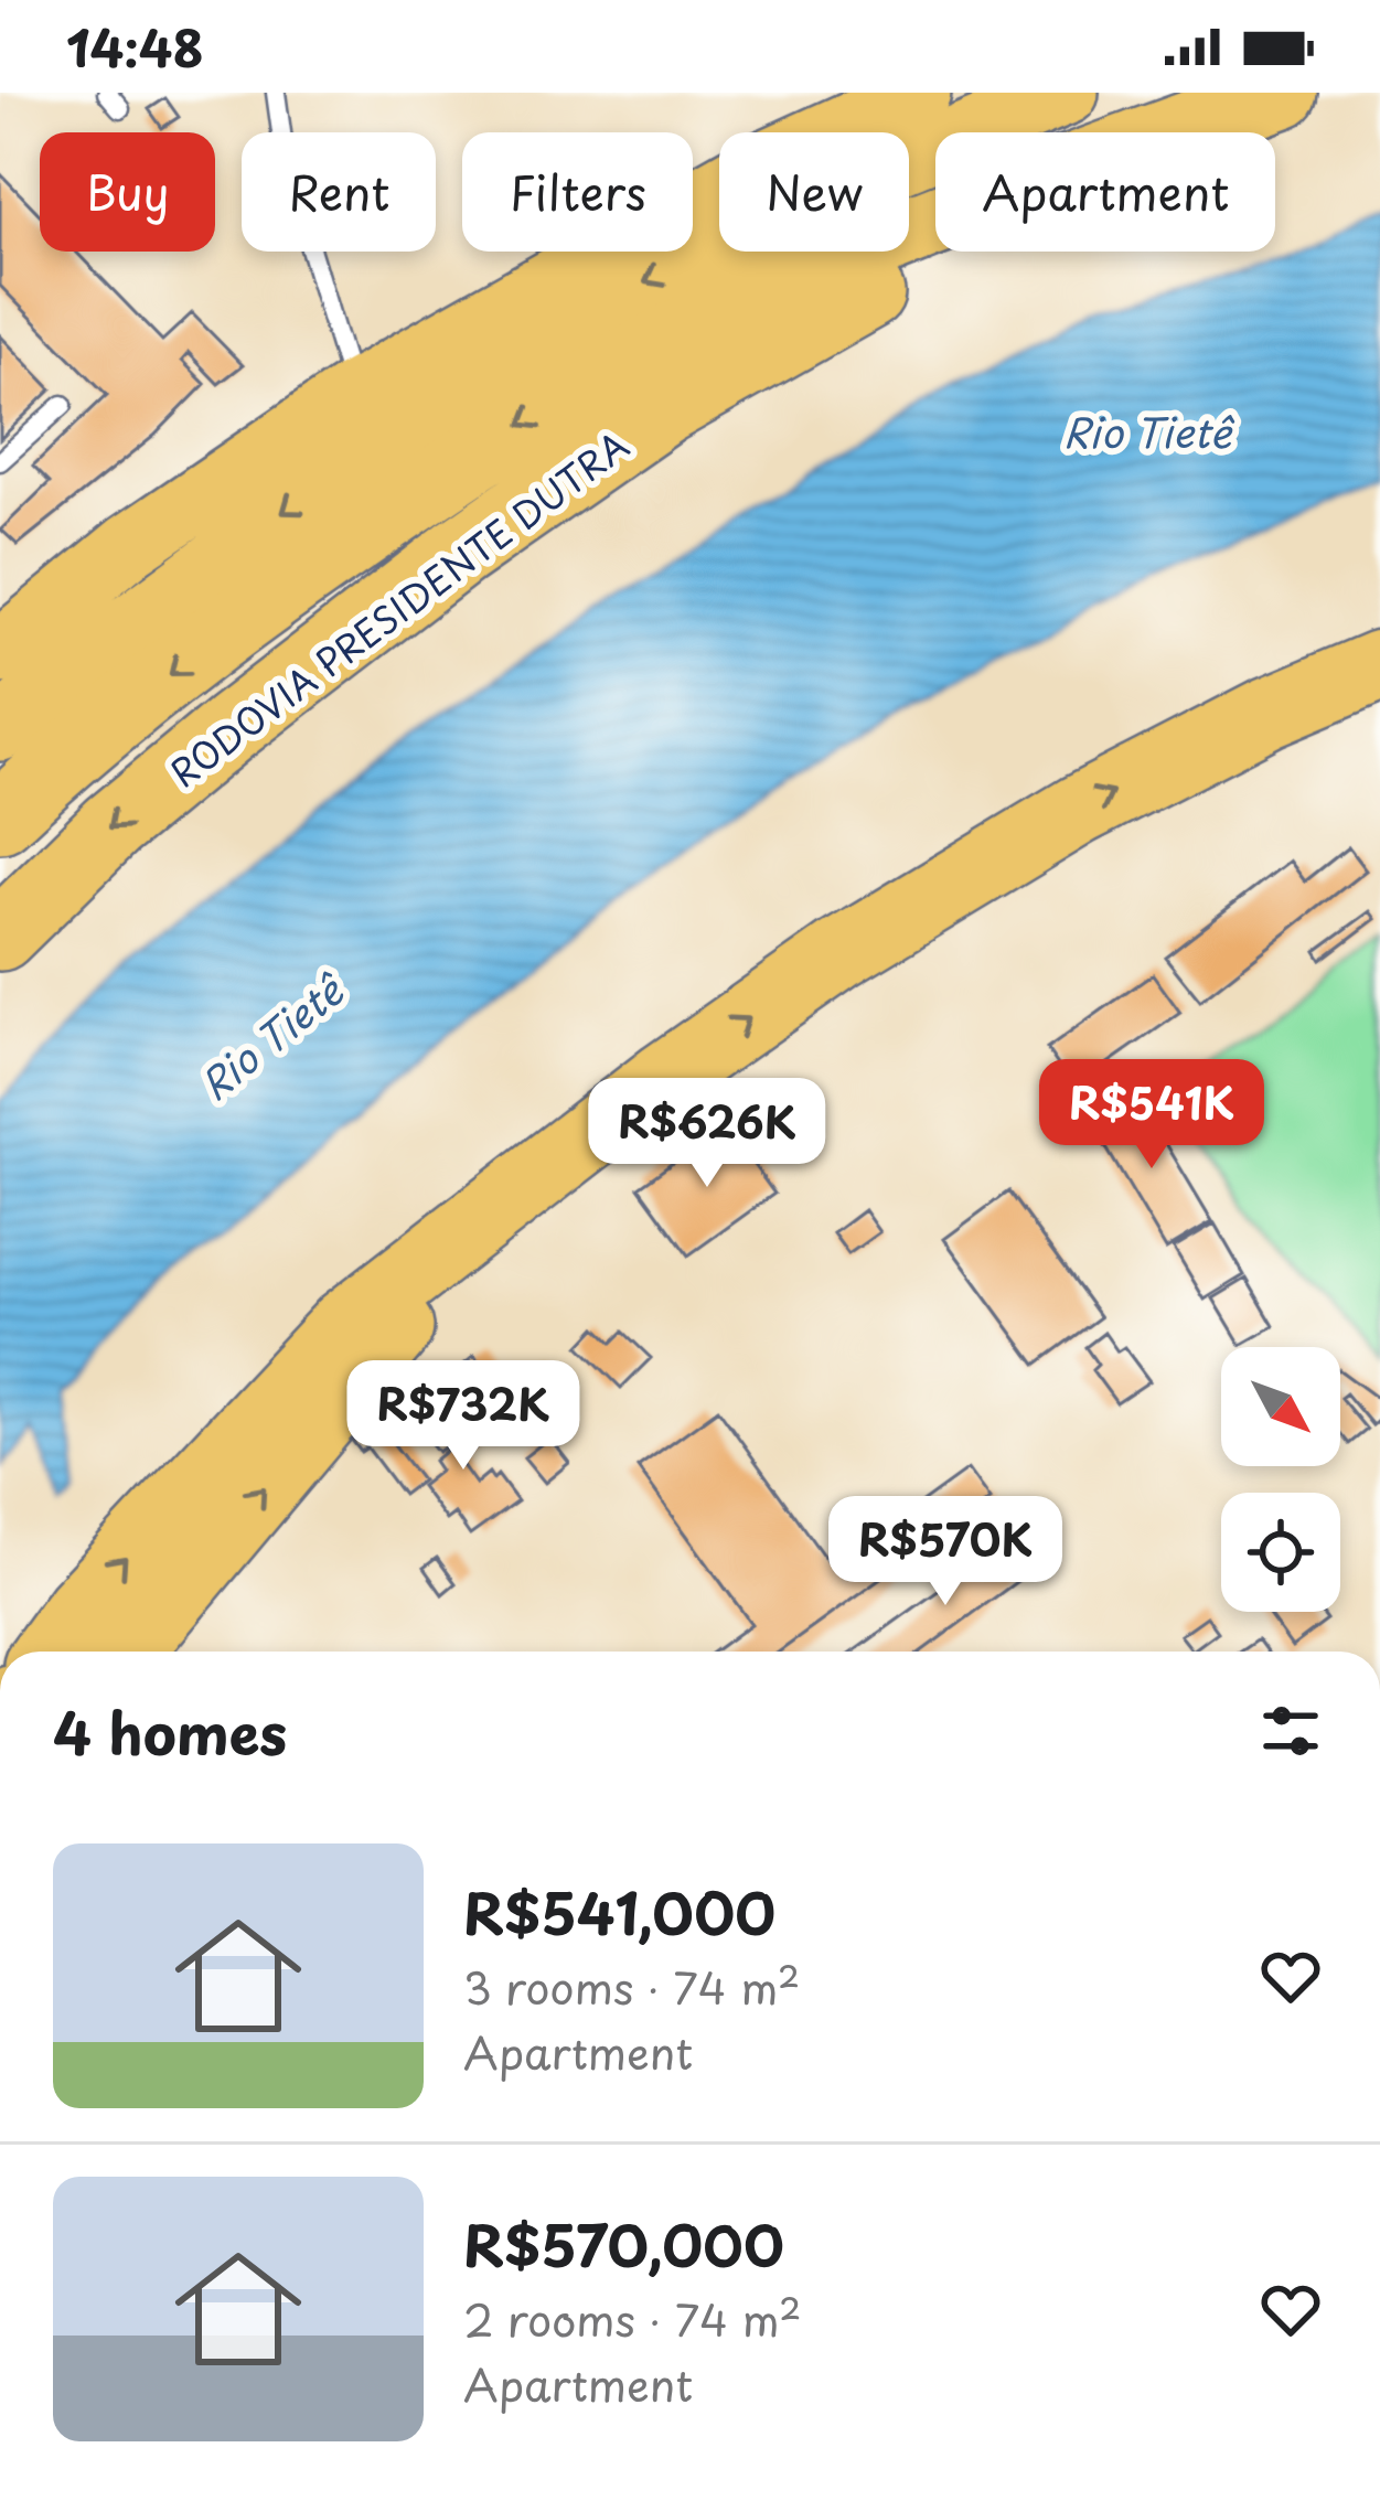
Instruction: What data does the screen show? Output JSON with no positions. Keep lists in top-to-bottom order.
{
  "streets": {
    "highway": ["RODOVIA PRESIDENTE DUTRA"]
  },
  "water": ["Rio Tietê"],
  "north": "bottom right",
  "page": {
    "status": "14:48",
    "chip": [
      "Buy",
      "Rent",
      "Filters",
      "New",
      "Apartment"
    ],
    "price": [
      "R$541K",
      "R$626K",
      "R$732K",
      "R$570K"
    ],
    "heading": "4 homes",
    "list": [
      {
        "name": "R$541,000",
        "note": "3 rooms · 74 m² · Apartment"
      },
      {
        "name": "R$570,000",
        "note": "2 rooms · 74 m² · Apartment"
      }
    ]
  }
}
